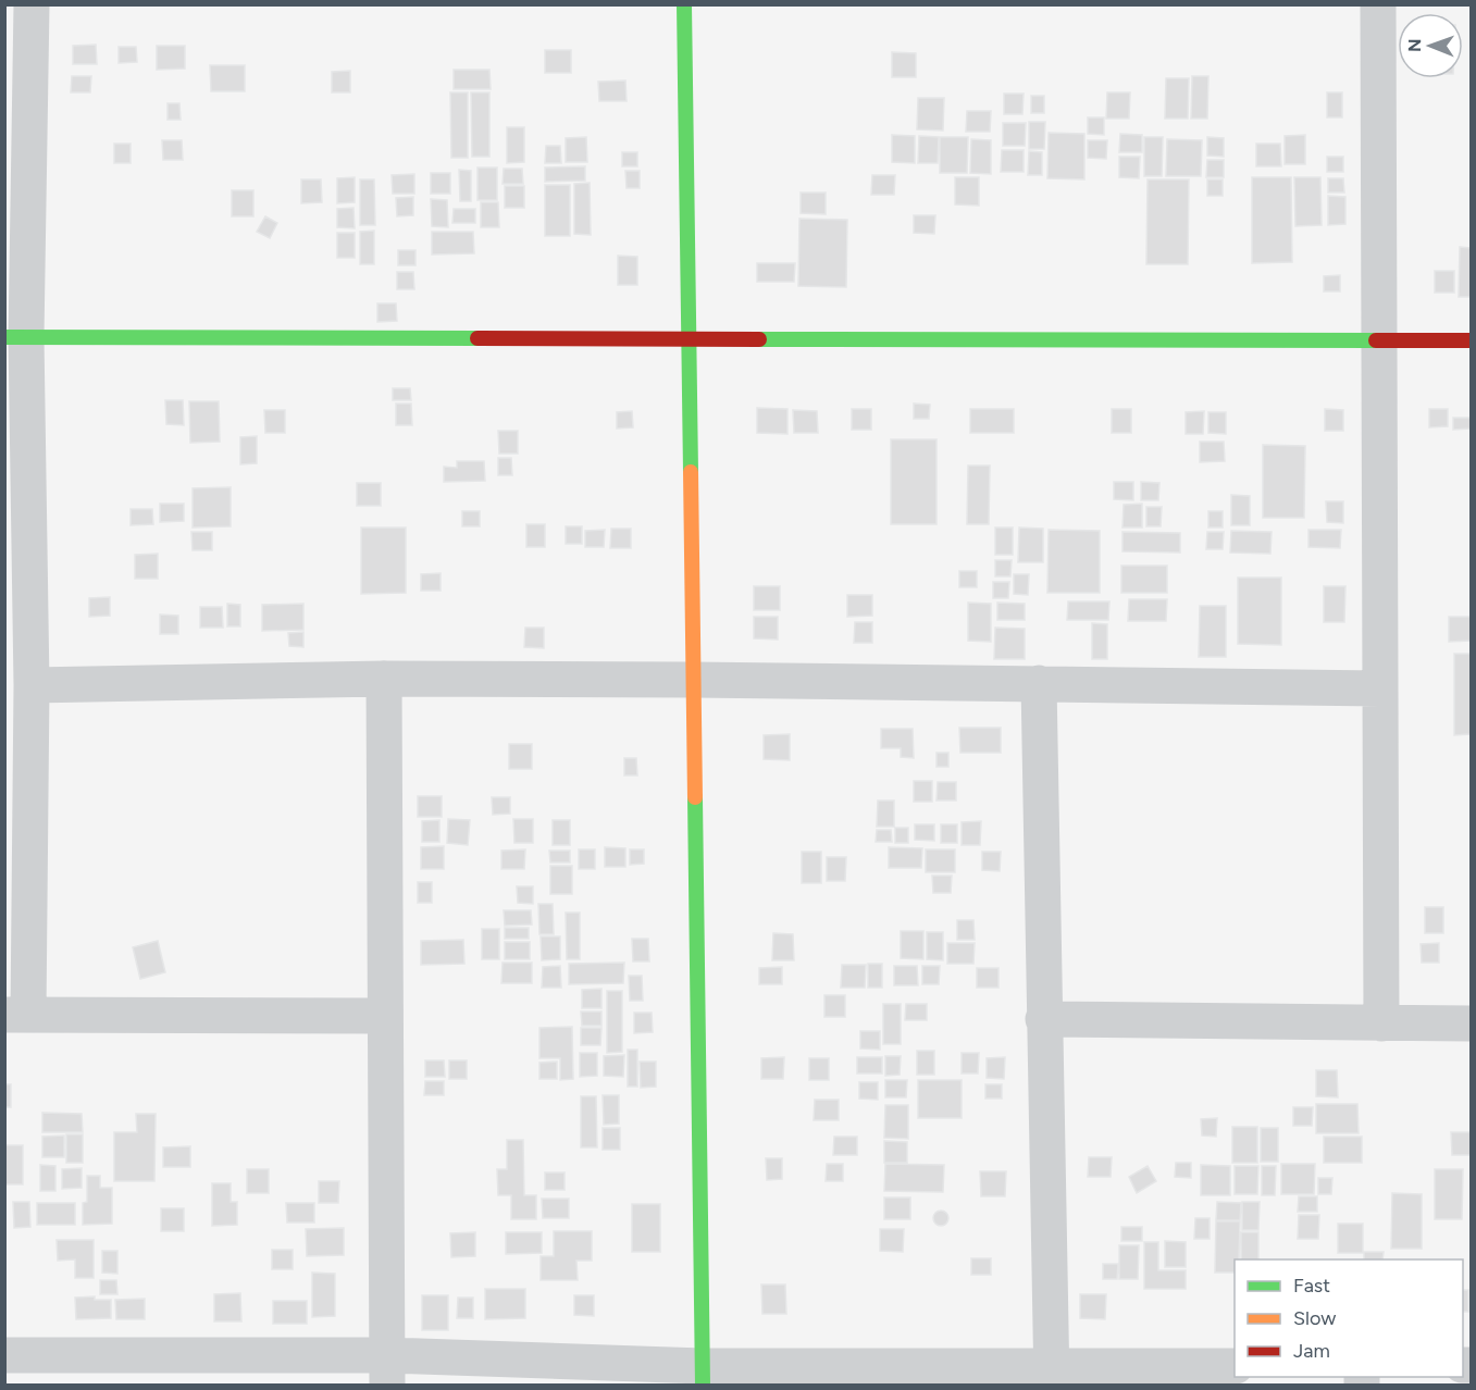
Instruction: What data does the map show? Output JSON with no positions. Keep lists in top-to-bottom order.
{
  "legend": ["Fast", "Slow", "Jam"],
  "north": "left"
}
